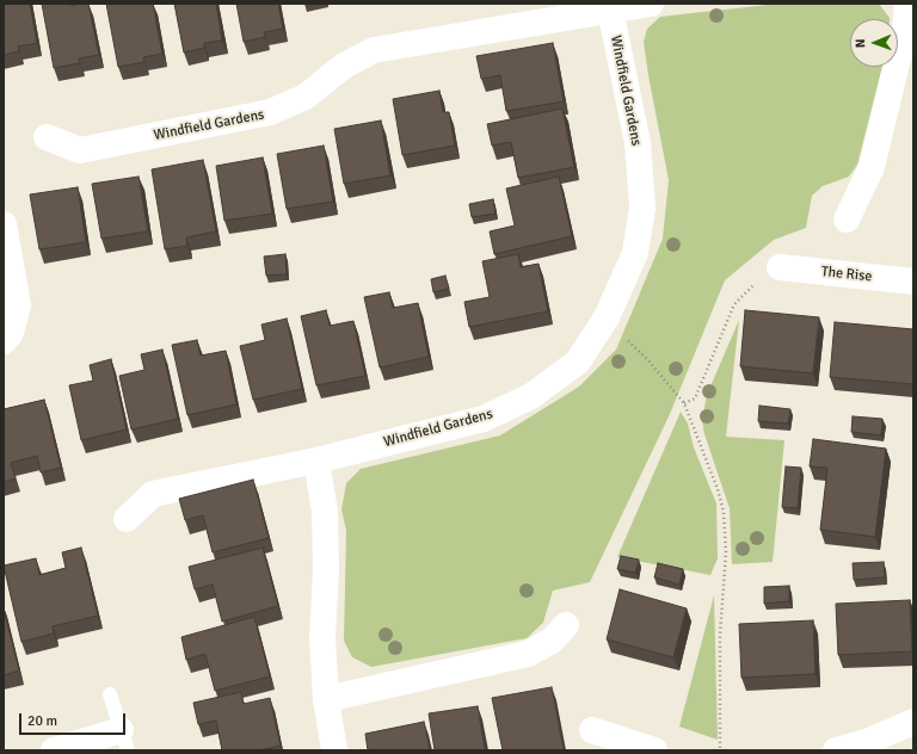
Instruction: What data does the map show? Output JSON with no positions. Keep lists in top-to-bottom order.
{
  "streets": {
    "street": ["Windfield Gardens", "The Rise"]
  },
  "scale_bar": "20 m",
  "north": "left"
}
